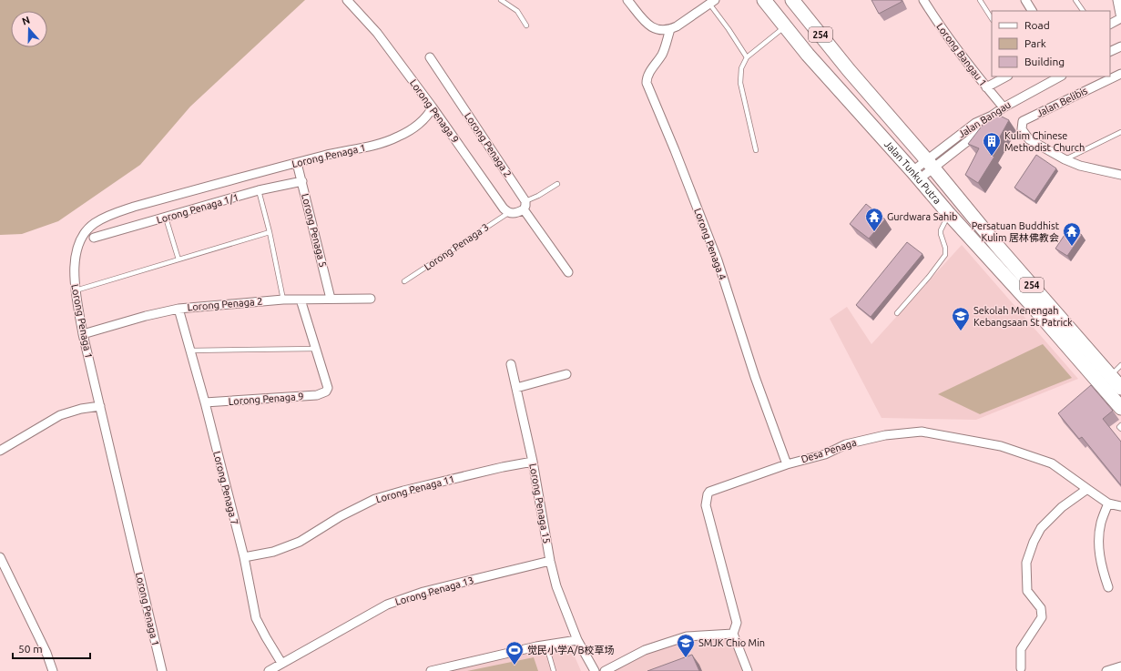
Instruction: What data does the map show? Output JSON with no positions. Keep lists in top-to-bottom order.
{
  "streets": {
    "main road": ["254", "Jalan Tunku Putra"],
    "street": [
      "Lorong Bangau 1",
      "Jalan Belibis",
      "Lorong Penaga 9",
      "Jalan Bangau",
      "Lorong Penaga 2",
      "Lorong Penaga 1",
      "Lorong Penaga 1/1",
      "Lorong Penaga 5",
      "Lorong Penaga 4",
      "Desa Penaga",
      "Lorong Penaga 7",
      "Lorong Penaga 11",
      "Lorong Penaga 15",
      "Lorong Penaga 13"
    ],
    "lane": ["Lorong Penaga 3"]
  },
  "crossings": [
    ["Lorong Bangau 1", "Jalan Bangau"],
    ["Lorong Penaga 9", "Lorong Penaga 1"],
    ["Lorong Penaga 9", "Lorong Penaga 3"],
    ["Lorong Penaga 9", "Lorong Penaga 7"],
    ["Jalan Bangau", "Jalan Tunku Putra"],
    ["Lorong Penaga 2", "Lorong Penaga 1"],
    ["Lorong Penaga 2", "Lorong Penaga 5"],
    ["Lorong Penaga 2", "Lorong Penaga 7"],
    ["Lorong Penaga 1", "Lorong Penaga 5"],
    ["Lorong Penaga 1/1", "Lorong Penaga 5"],
    ["Lorong Penaga 4", "Desa Penaga"],
    ["Lorong Penaga 7", "Lorong Penaga 11"],
    ["Lorong Penaga 7", "Lorong Penaga 13"],
    ["Lorong Penaga 11", "Lorong Penaga 15"],
    ["Lorong Penaga 15", "Lorong Penaga 13"]
  ],
  "places": {
    "building": ["Kulim Chinese Methodist Church"],
    "temple": ["Gurdwara Sahib", "Persatuan Buddhist Kulim 居林佛教会"],
    "school or university": ["Sekolah Menengah Kebangsaan St Patrick", "SMJK Chio Min"],
    "sports": ["觉民小学A/B校草场"]
  },
  "legend": ["Road", "Park", "Building"],
  "scale_bar": "50 m",
  "north": "top"
}
